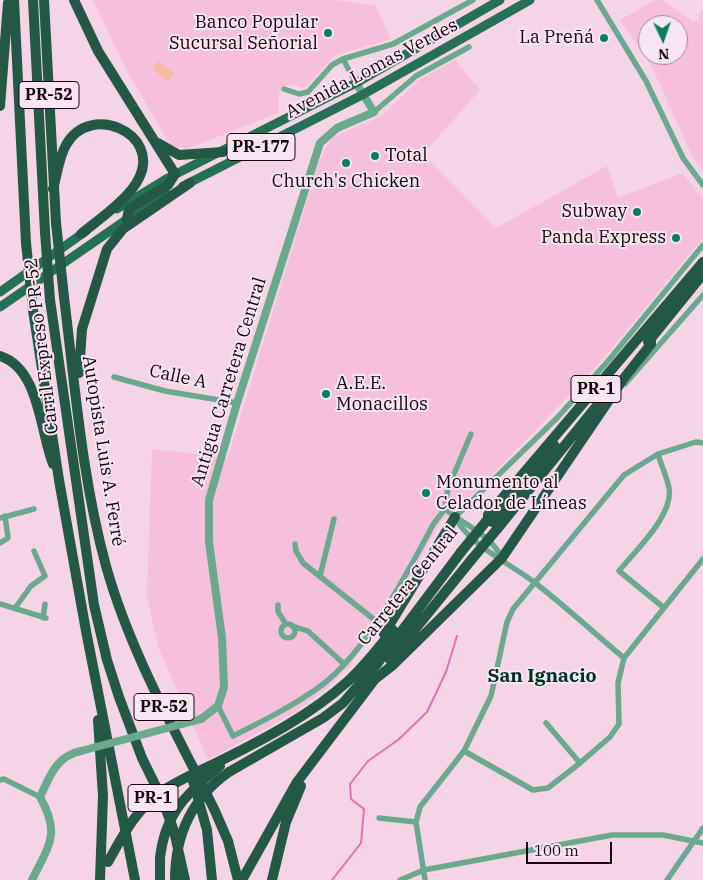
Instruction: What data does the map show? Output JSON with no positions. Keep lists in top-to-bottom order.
{
  "streets": {
    "highway": [
      "PR-52",
      "Carril Expreso PR-52",
      "PR-1",
      "Autopista Luis A. Ferré",
      "Carretera Central"
    ],
    "main road": ["Avenida Lomas Verdes", "PR-177"],
    "street": ["Calle A", "Antigua Carretera Central"]
  },
  "crossings": [
    ["Calle A", "Antigua Carretera Central"],
    ["Autopista Luis A. Ferré", "Carretera Central"]
  ],
  "districts": ["San Ignacio"],
  "places": [
    "Banco Popular Sucursal Señorial",
    "La Preñá",
    "Total",
    "Church's Chicken",
    "Subway",
    "Panda Express",
    "A.E.E. Monacillos",
    "Monumento al Celador de Líneas"
  ],
  "scale_bar": "100 m",
  "north": "bottom"
}
